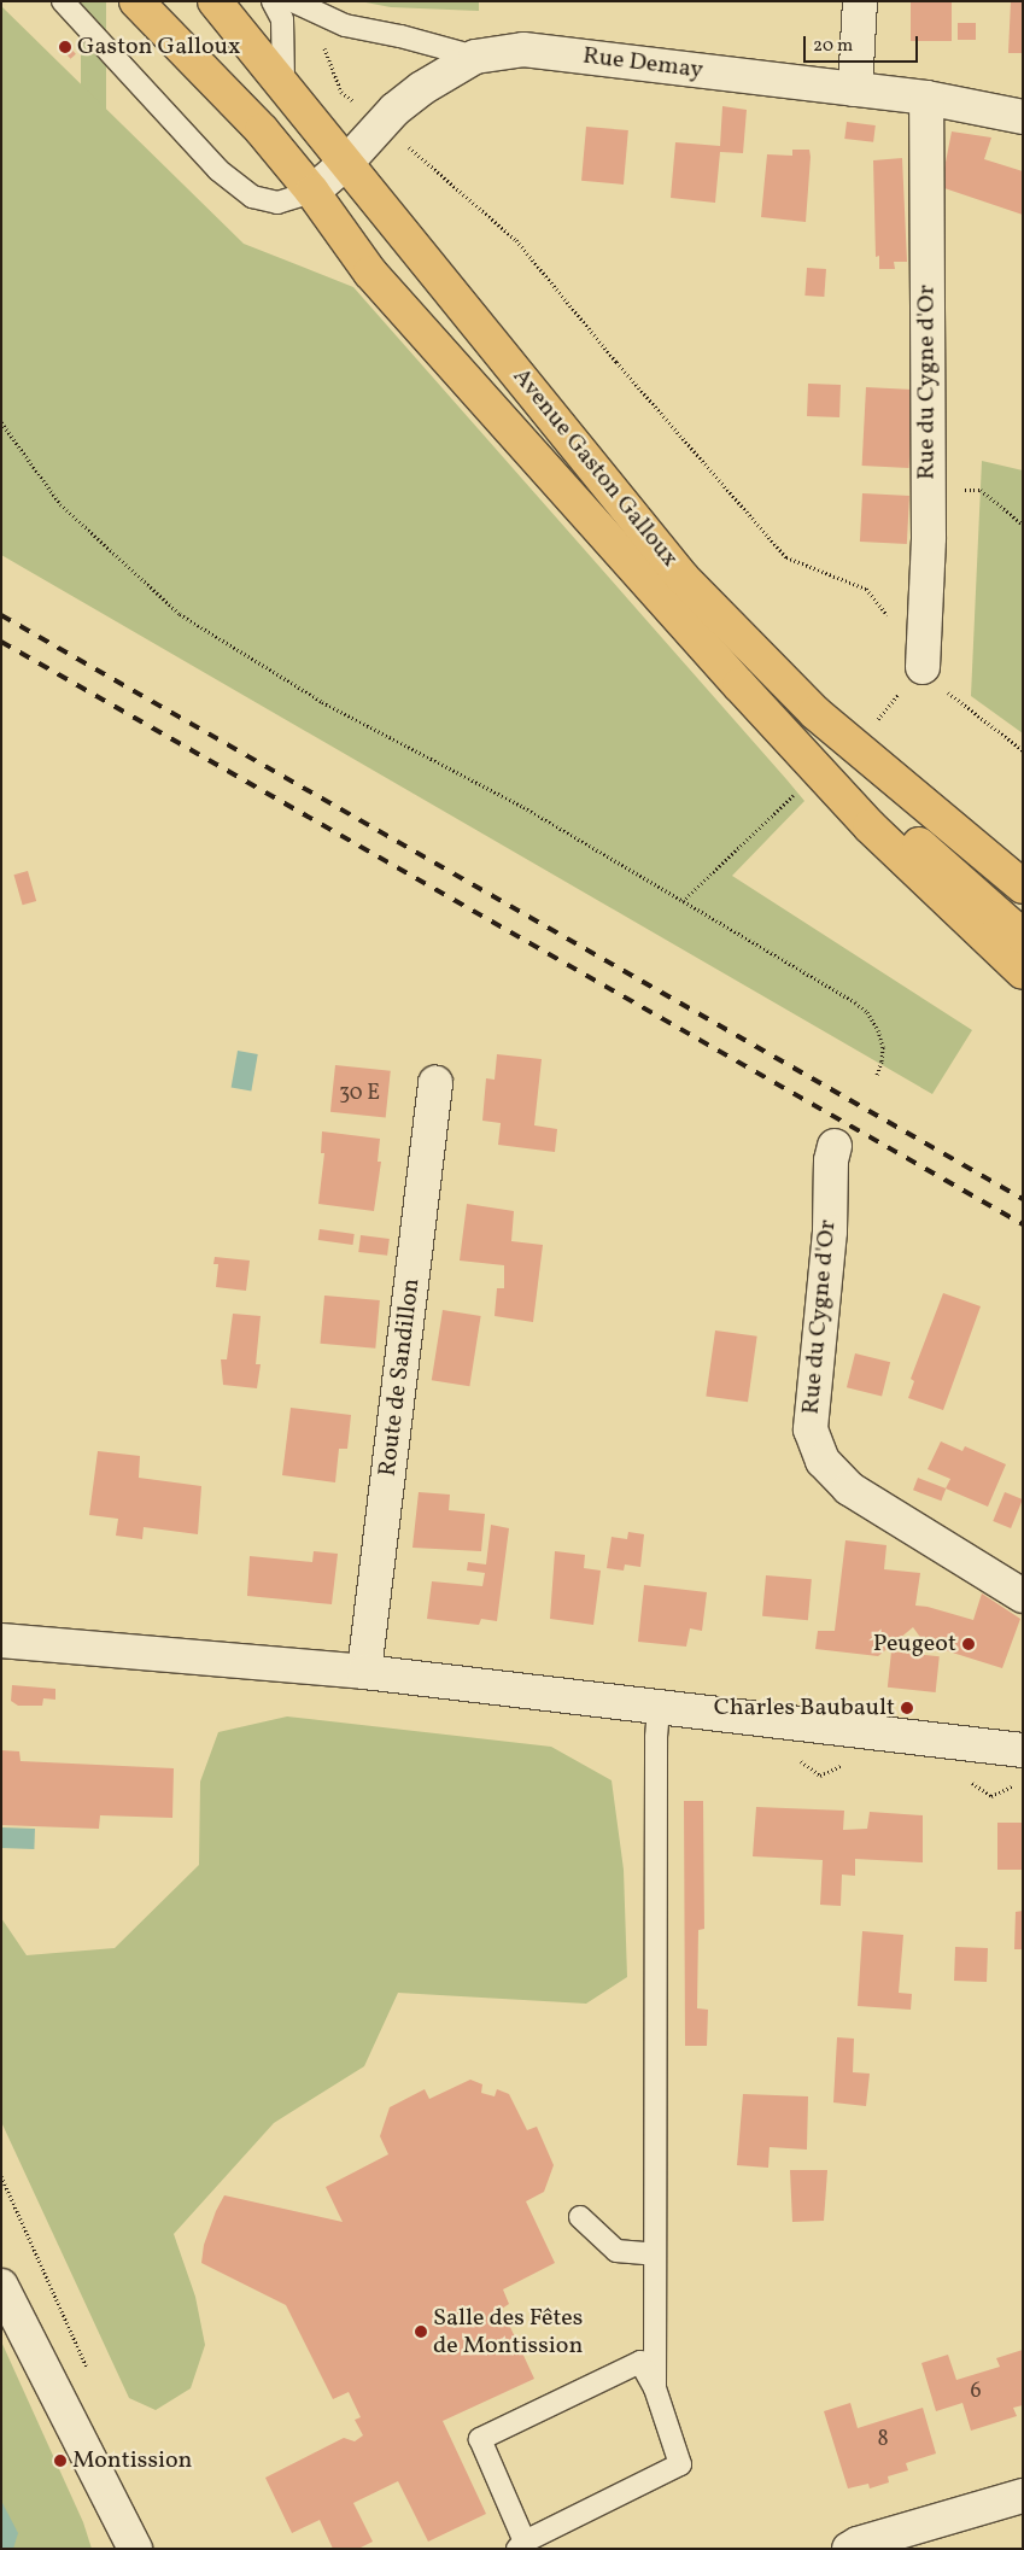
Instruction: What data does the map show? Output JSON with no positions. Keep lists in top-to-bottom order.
{
  "streets": {
    "main road": ["Avenue Gaston Galloux"],
    "street": ["Rue Demay", "Rue du Cygne d'Or", "Route de Sandillon"]
  },
  "crossings": [
    ["Rue Demay", "Rue du Cygne d'Or"],
    ["Rue Demay", "Avenue Gaston Galloux"]
  ],
  "places": [
    "Gaston Galloux",
    "Peugeot",
    "Charles Baubault",
    "Salle des Fêtes de Montission",
    "Montission"
  ],
  "house_numbers": ["30 E", "6", "8"],
  "scale_bar": "20 m"
}
